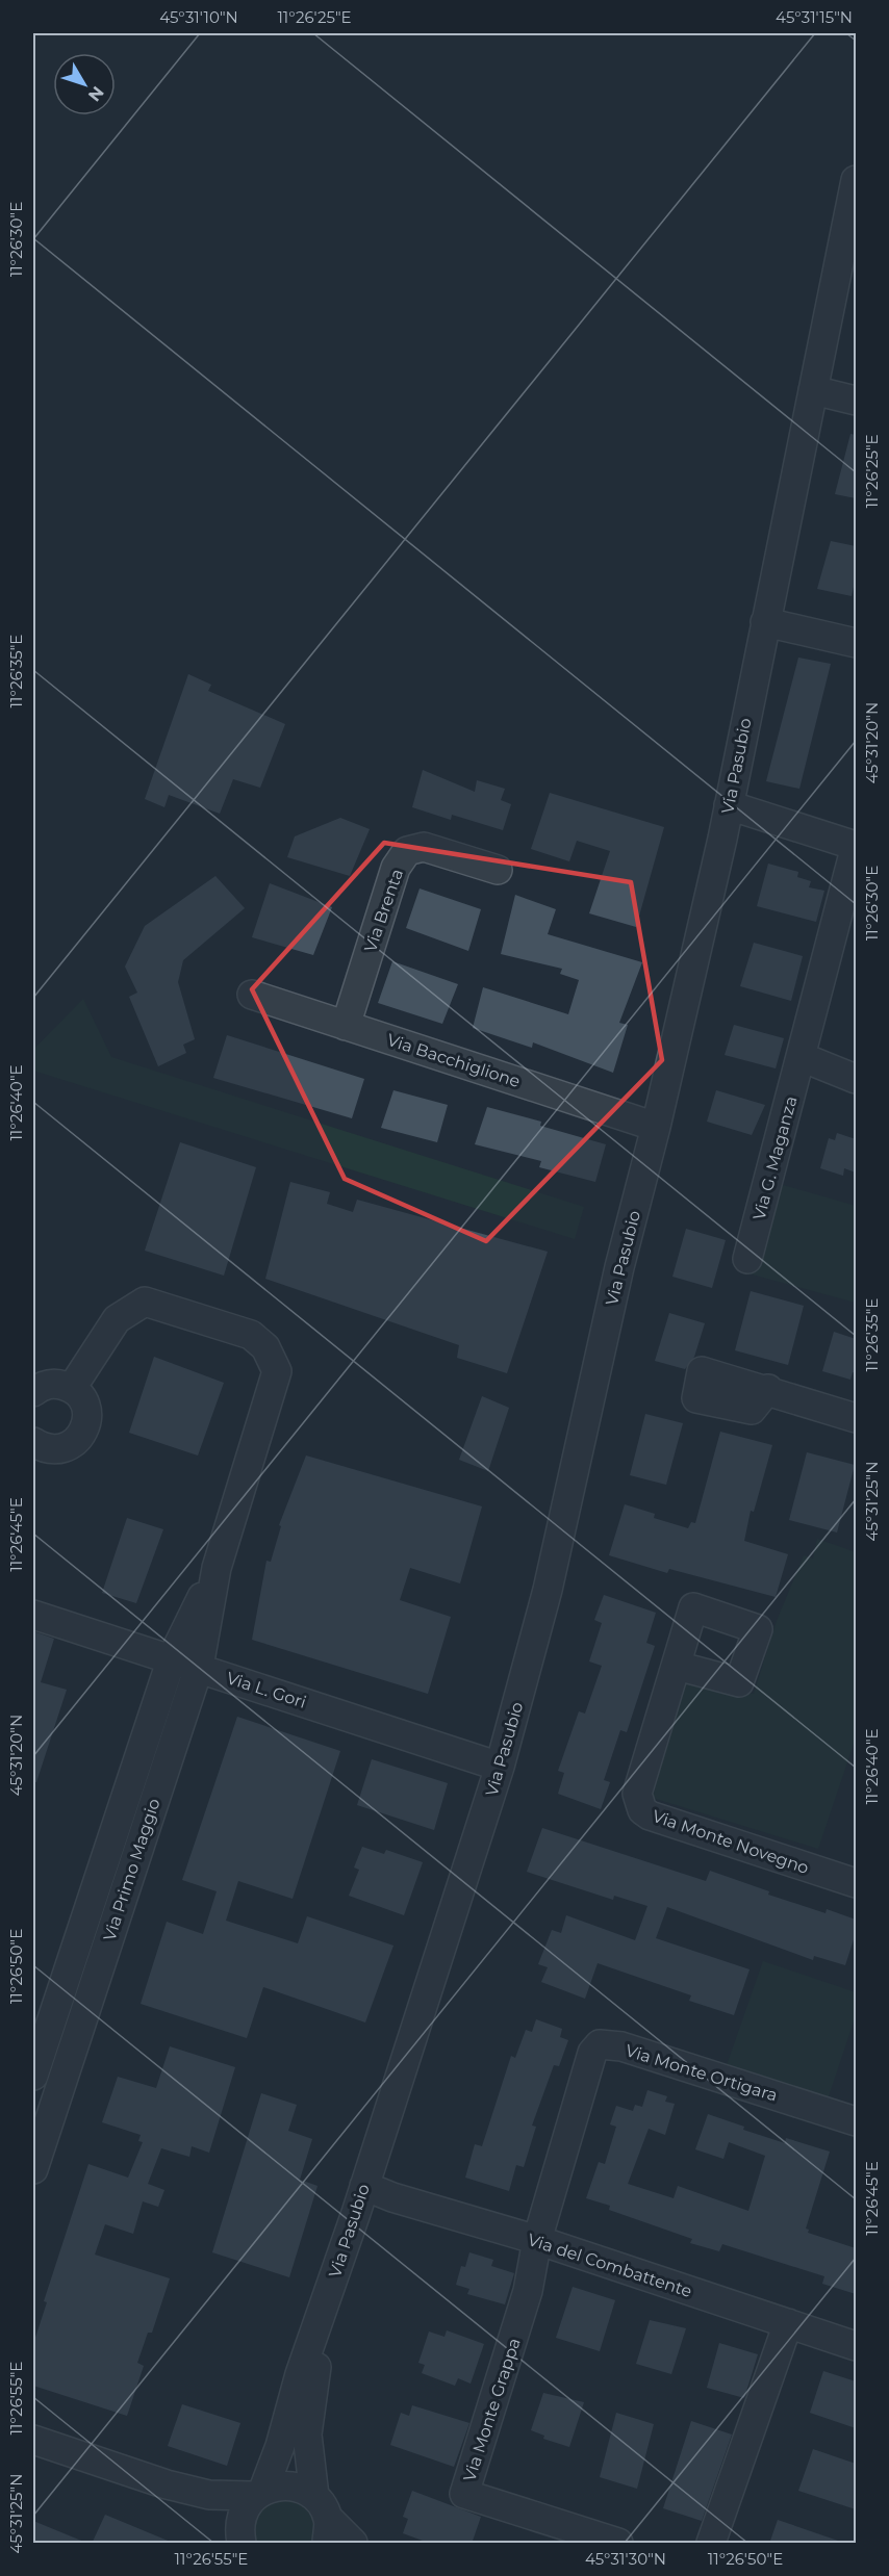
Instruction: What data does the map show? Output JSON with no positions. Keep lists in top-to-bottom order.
{
  "streets": {
    "street": [
      "Via Pasubio",
      "Via Brenta",
      "Via Bacchiglione",
      "Via G. Maganza",
      "Via L. Gori",
      "Via Monte Novegno",
      "Via Primo Maggio",
      "Via Monte Ortigara",
      "Via del Combattente",
      "Via Monte Grappa"
    ]
  },
  "crossings": [
    ["Via Pasubio", "Via Bacchiglione"],
    ["Via Pasubio", "Via L. Gori"],
    ["Via Pasubio", "Via del Combattente"],
    ["Via Brenta", "Via Bacchiglione"],
    ["Via L. Gori", "Via Primo Maggio"],
    ["Via Monte Ortigara", "Via del Combattente"],
    ["Via Monte Ortigara", "Via Monte Grappa"],
    ["Via del Combattente", "Via Monte Grappa"]
  ],
  "north": "bottom right",
  "coordinates": [
    "45°31'10\"N",
    "11°26'25\"E",
    "45°31'15\"N",
    "11°26'30\"E",
    "11°26'35\"E",
    "45°31'20\"N",
    "11°26'40\"E",
    "45°31'25\"N",
    "11°26'45\"E",
    "11°26'50\"E",
    "11°26'55\"E",
    "45°31'30\"N"
  ]
}
